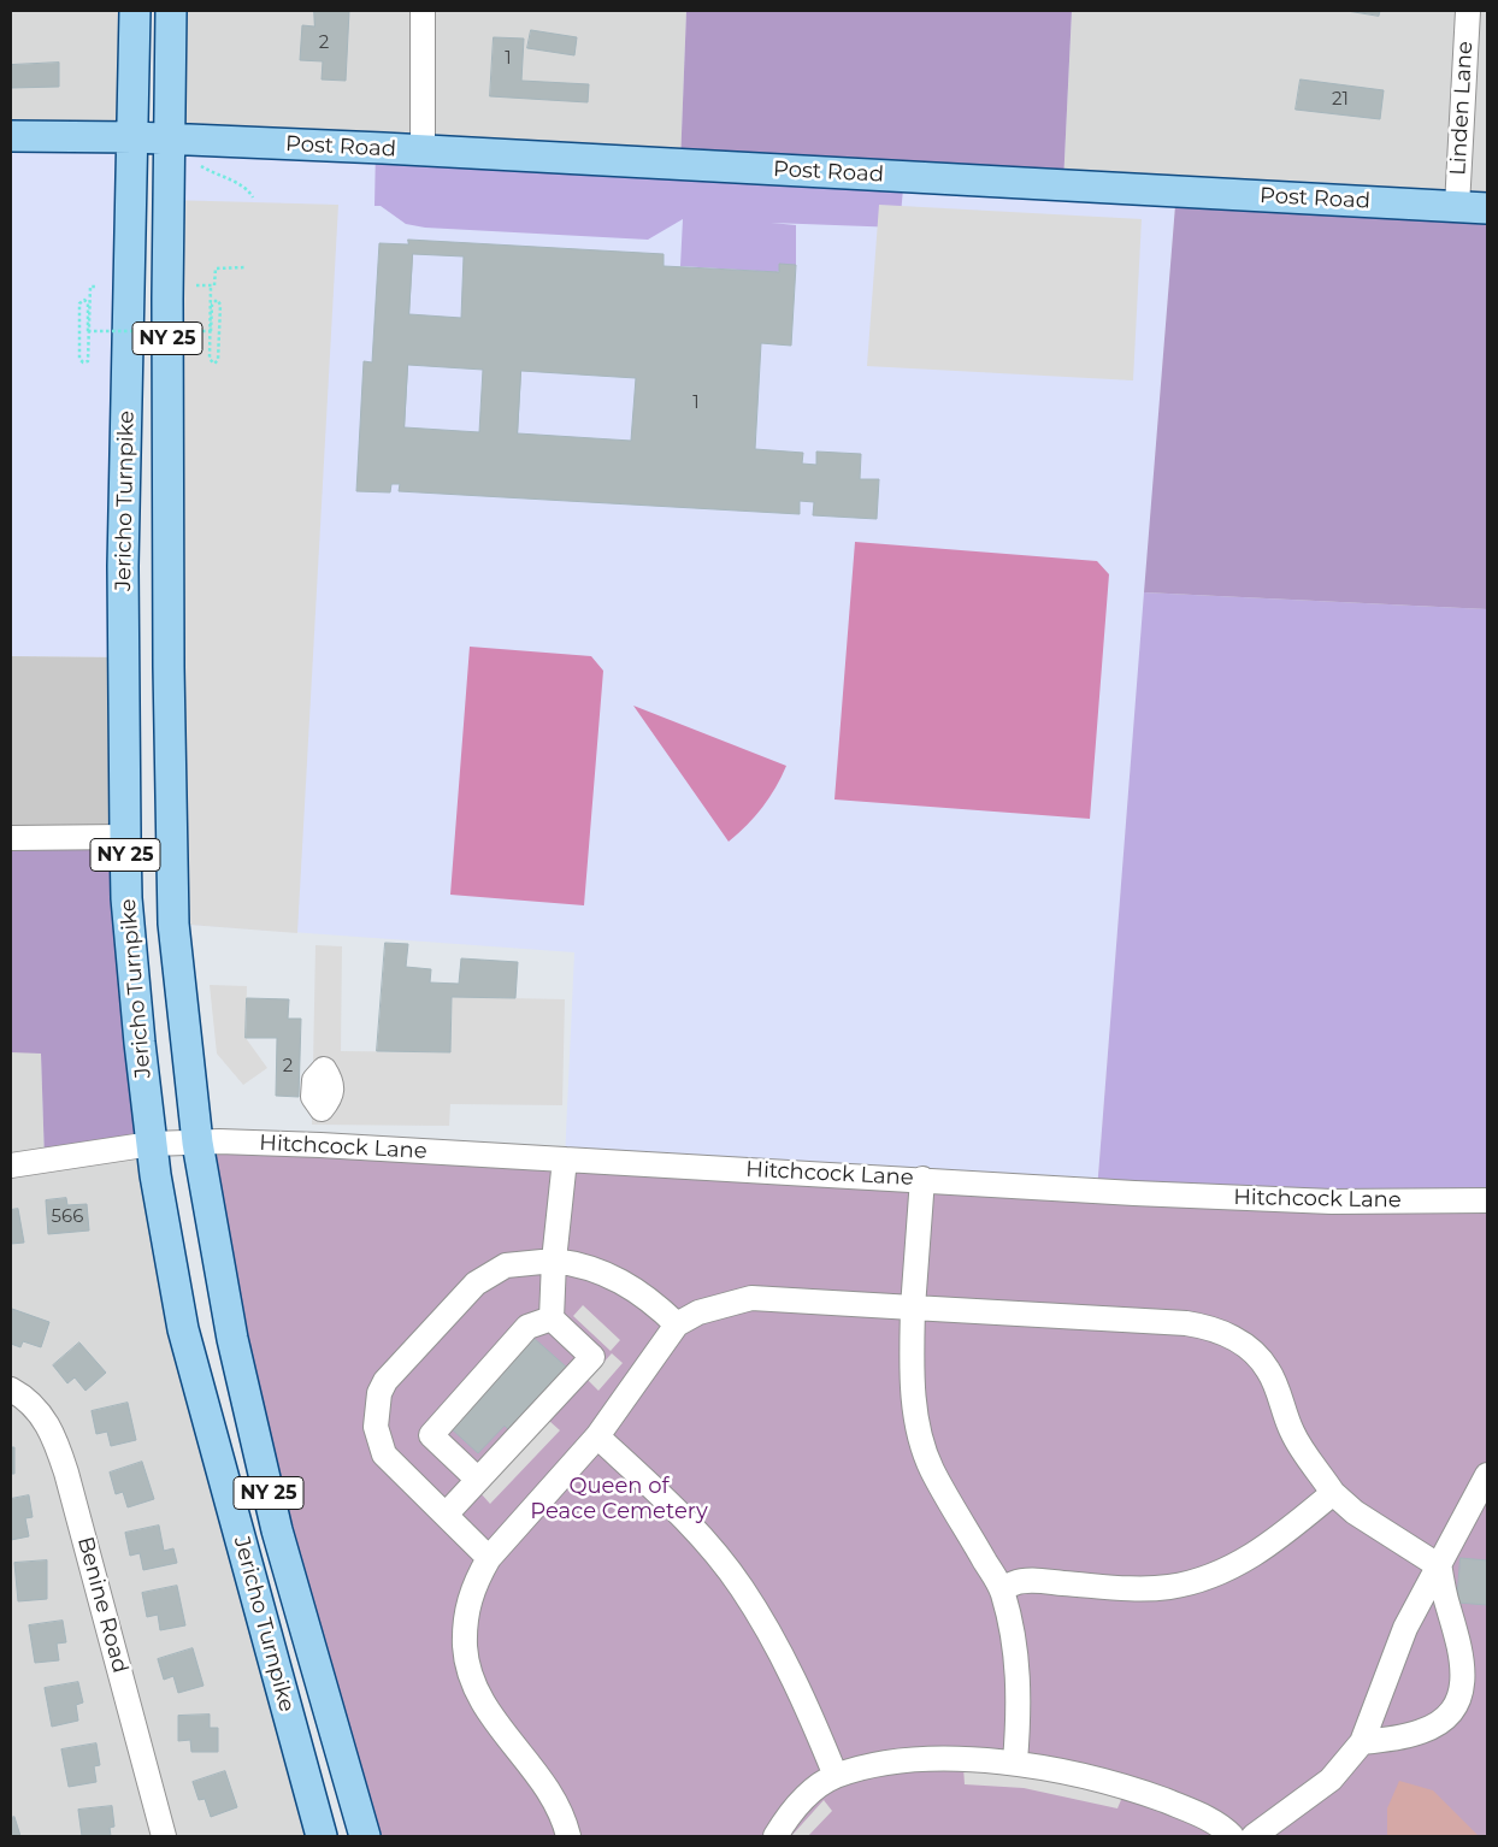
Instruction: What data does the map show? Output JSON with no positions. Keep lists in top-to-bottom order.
{
  "streets": {
    "main road": ["Post Road", "NY 25", "Jericho Turnpike"],
    "street": ["Linden Lane", "Hitchcock Lane", "Benine Road"]
  },
  "crossings": [
    ["Linden Lane", "Post Road"],
    ["Post Road", "Jericho Turnpike"],
    ["Jericho Turnpike", "Hitchcock Lane"]
  ],
  "parks": ["Queen of Peace Cemetery"],
  "house_numbers": [
    "2",
    "1",
    "21",
    "1",
    "2",
    "566"
  ]
}
